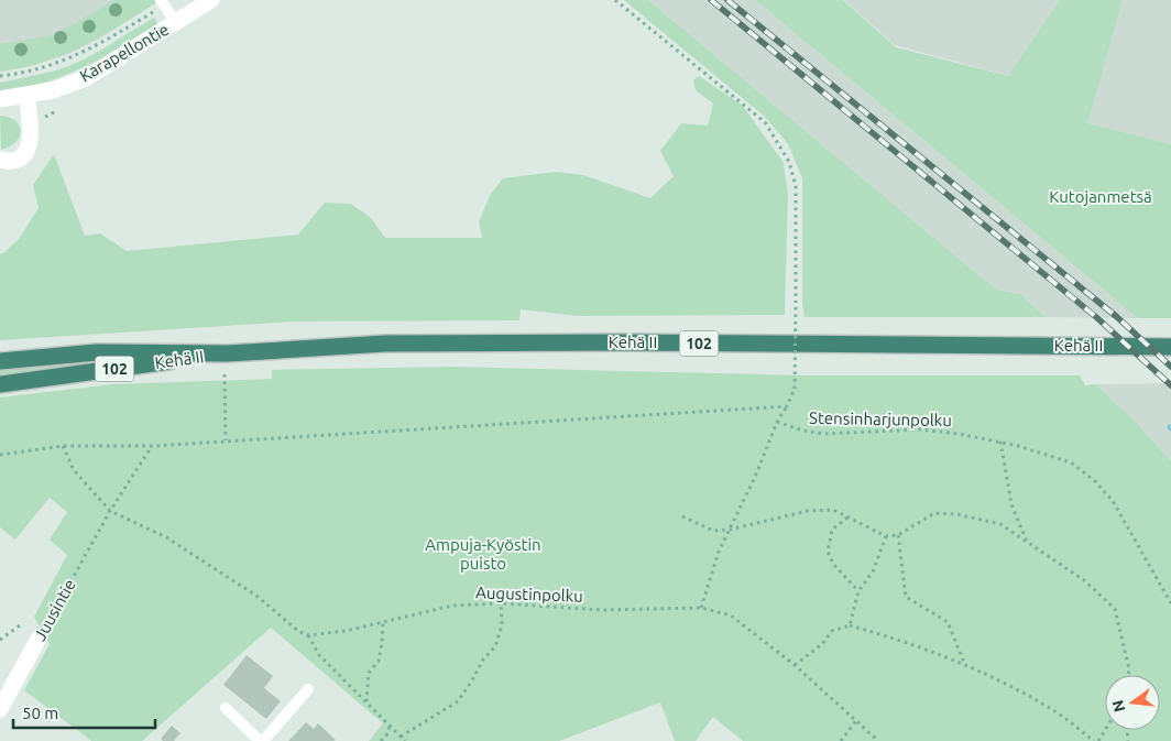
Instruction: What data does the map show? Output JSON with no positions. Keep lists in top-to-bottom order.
{
  "streets": {
    "highway": ["Kehä II", "102"],
    "street": ["Karapellontie", "Juusintie"],
    "path": ["Stensinharjunpolku", "Augustinpolku"]
  },
  "parks": ["Kutojanmetsä", "Ampuja-Kyöstin puisto"],
  "scale_bar": "50 m",
  "north": "left"
}
